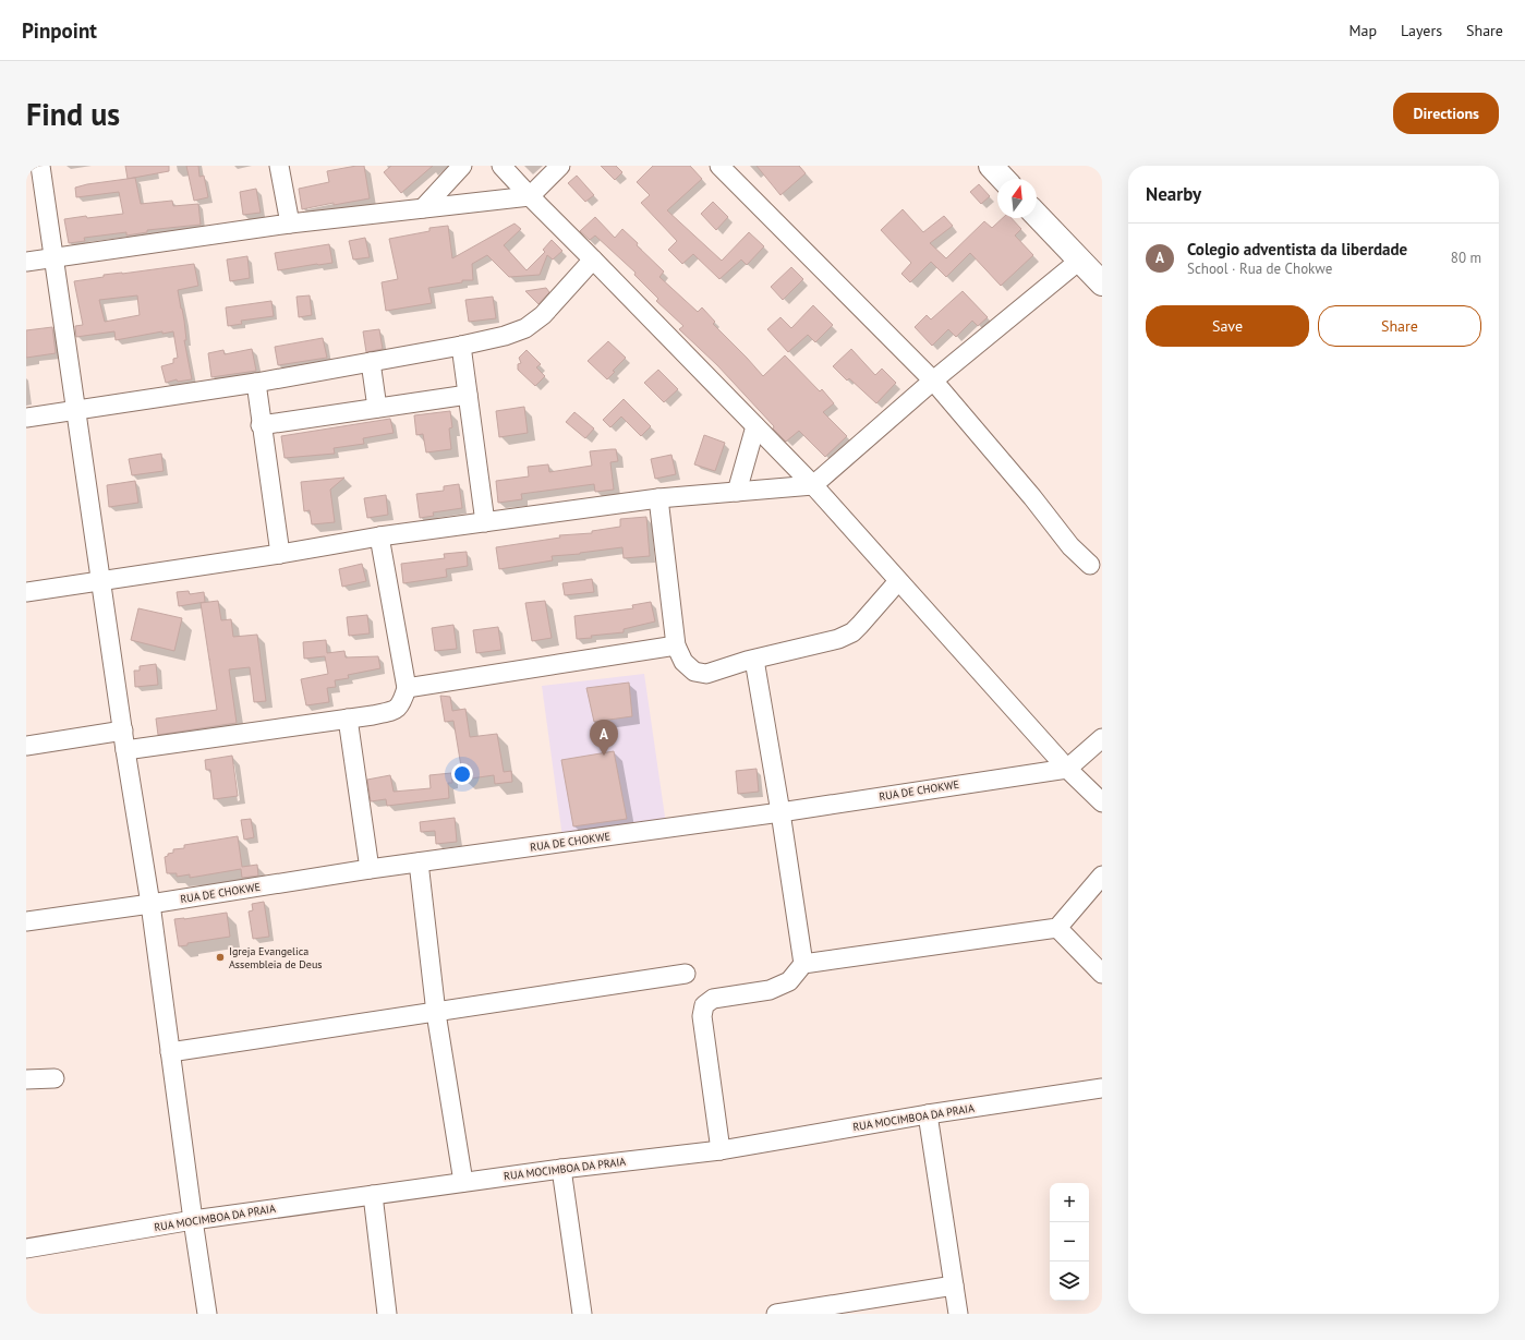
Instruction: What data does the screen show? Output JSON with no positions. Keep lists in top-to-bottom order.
{
  "streets": {
    "street": ["RUA DE CHOKWE", "RUA MOCIMBOA DA PRAIA"]
  },
  "places": ["Igreja Evangelica Assembleia de Deus"],
  "north": "top",
  "page": {
    "header": "Pinpoint",
    "nav": ["Map", "Layers", "Share"],
    "buttons": [
      "Directions",
      ["Save", "Share"]
    ],
    "title": "Find us",
    "heading": "Nearby",
    "list": [
      {
        "mark": "A",
        "name": "Colegio adventista da liberdade",
        "note": "School · Rua de Chokwe",
        "value": "80 m"
      }
    ],
    "pins": "A",
    "map_buttons": ["+", "−"]
  }
}
